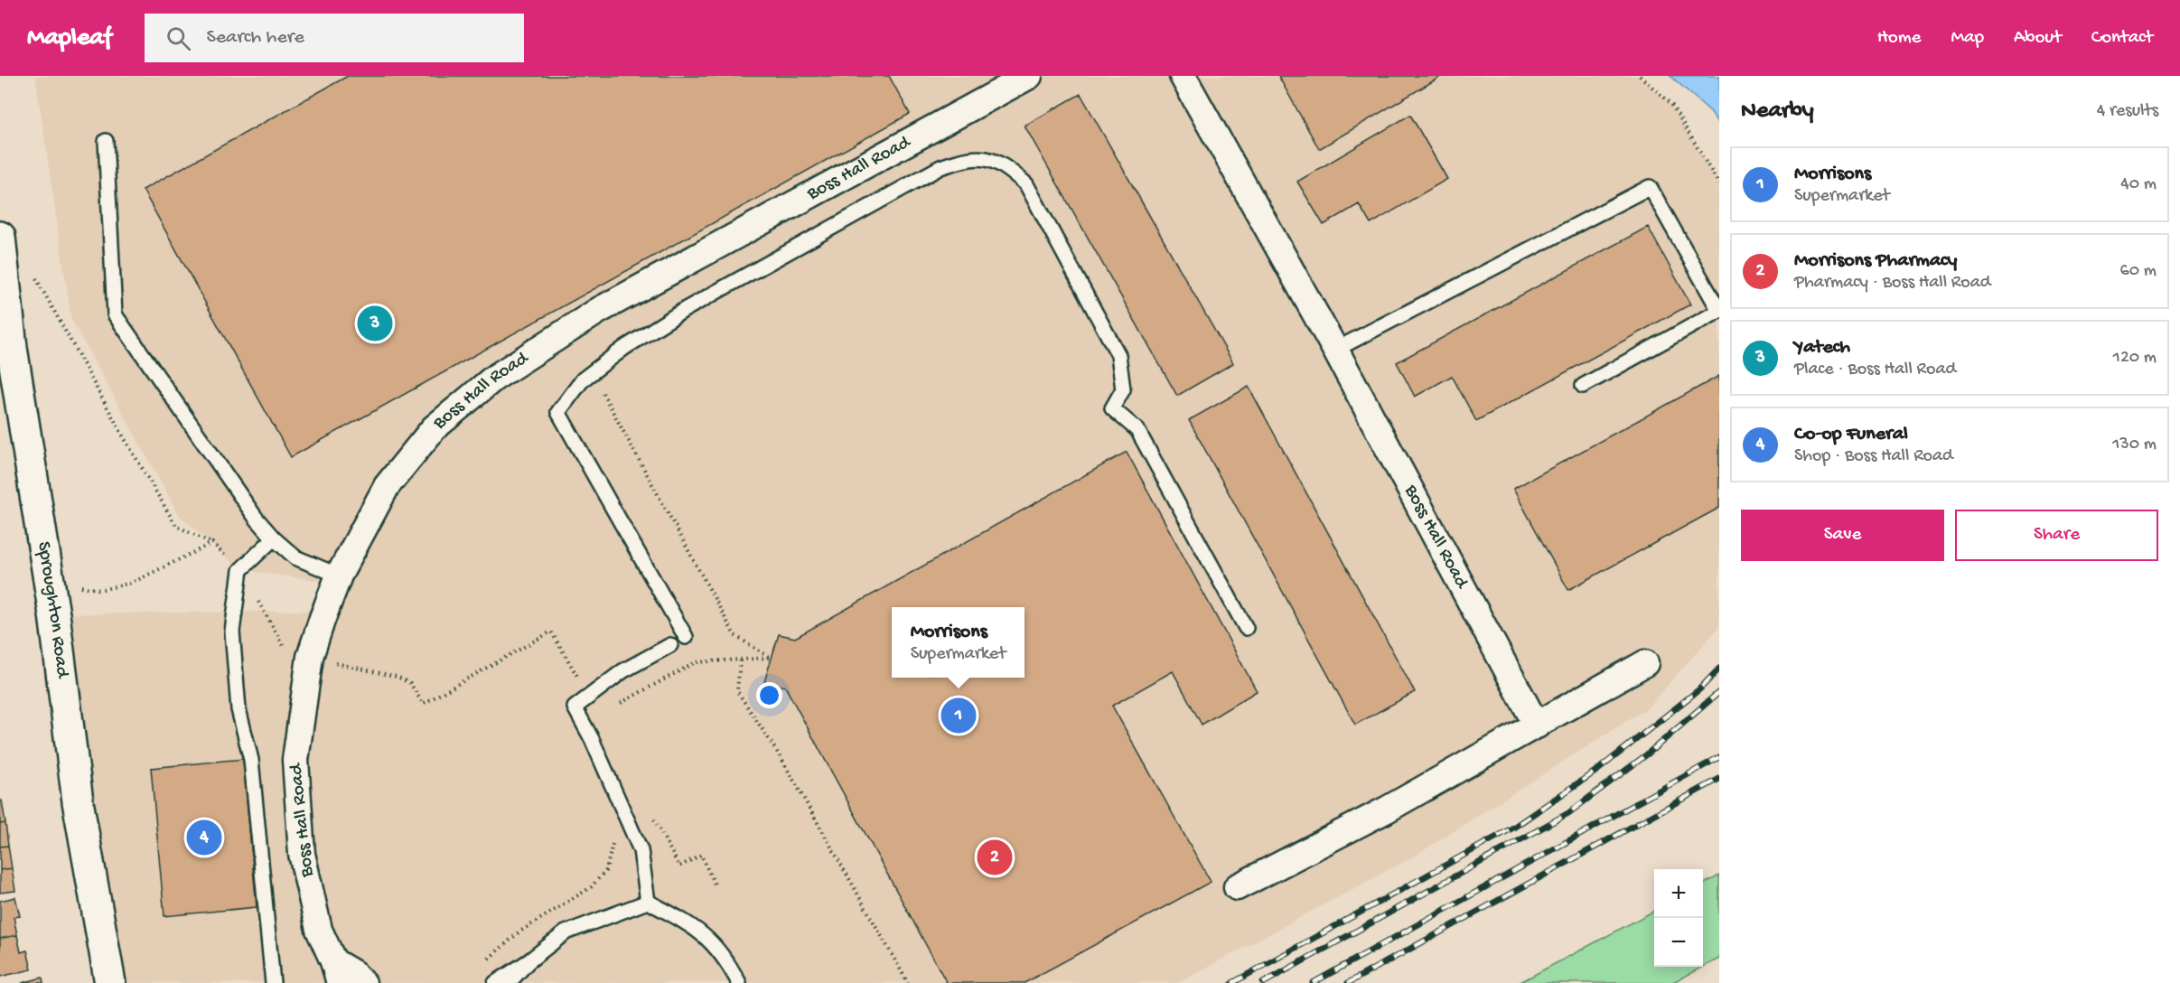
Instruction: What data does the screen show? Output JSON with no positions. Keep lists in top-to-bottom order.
{
  "streets": {
    "street": ["Boss Hall Road", "Sproughton Road"]
  },
  "page": {
    "header": "Mapleaf",
    "search": "Search here",
    "nav": [
      "Home",
      "Map",
      "About",
      "Contact"
    ],
    "heading": ["Nearby", "4 results"],
    "list": [
      {
        "mark": "1",
        "name": "Morrisons",
        "note": "Supermarket",
        "value": "40 m"
      },
      {
        "mark": "2",
        "name": "Morrisons Pharmacy",
        "note": "Pharmacy · Boss Hall Road",
        "value": "60 m"
      },
      {
        "mark": "3",
        "name": "Yatech",
        "note": "Place · Boss Hall Road",
        "value": "120 m"
      },
      {
        "mark": "4",
        "name": "Co-op Funeral",
        "note": "Shop · Boss Hall Road",
        "value": "130 m"
      }
    ],
    "pins": [
      "3",
      "1",
      "4",
      "2"
    ],
    "buttons": ["Save", "Share"],
    "popup": ["Morrisons", "Supermarket"],
    "map_buttons": ["+", "−"]
  }
}
